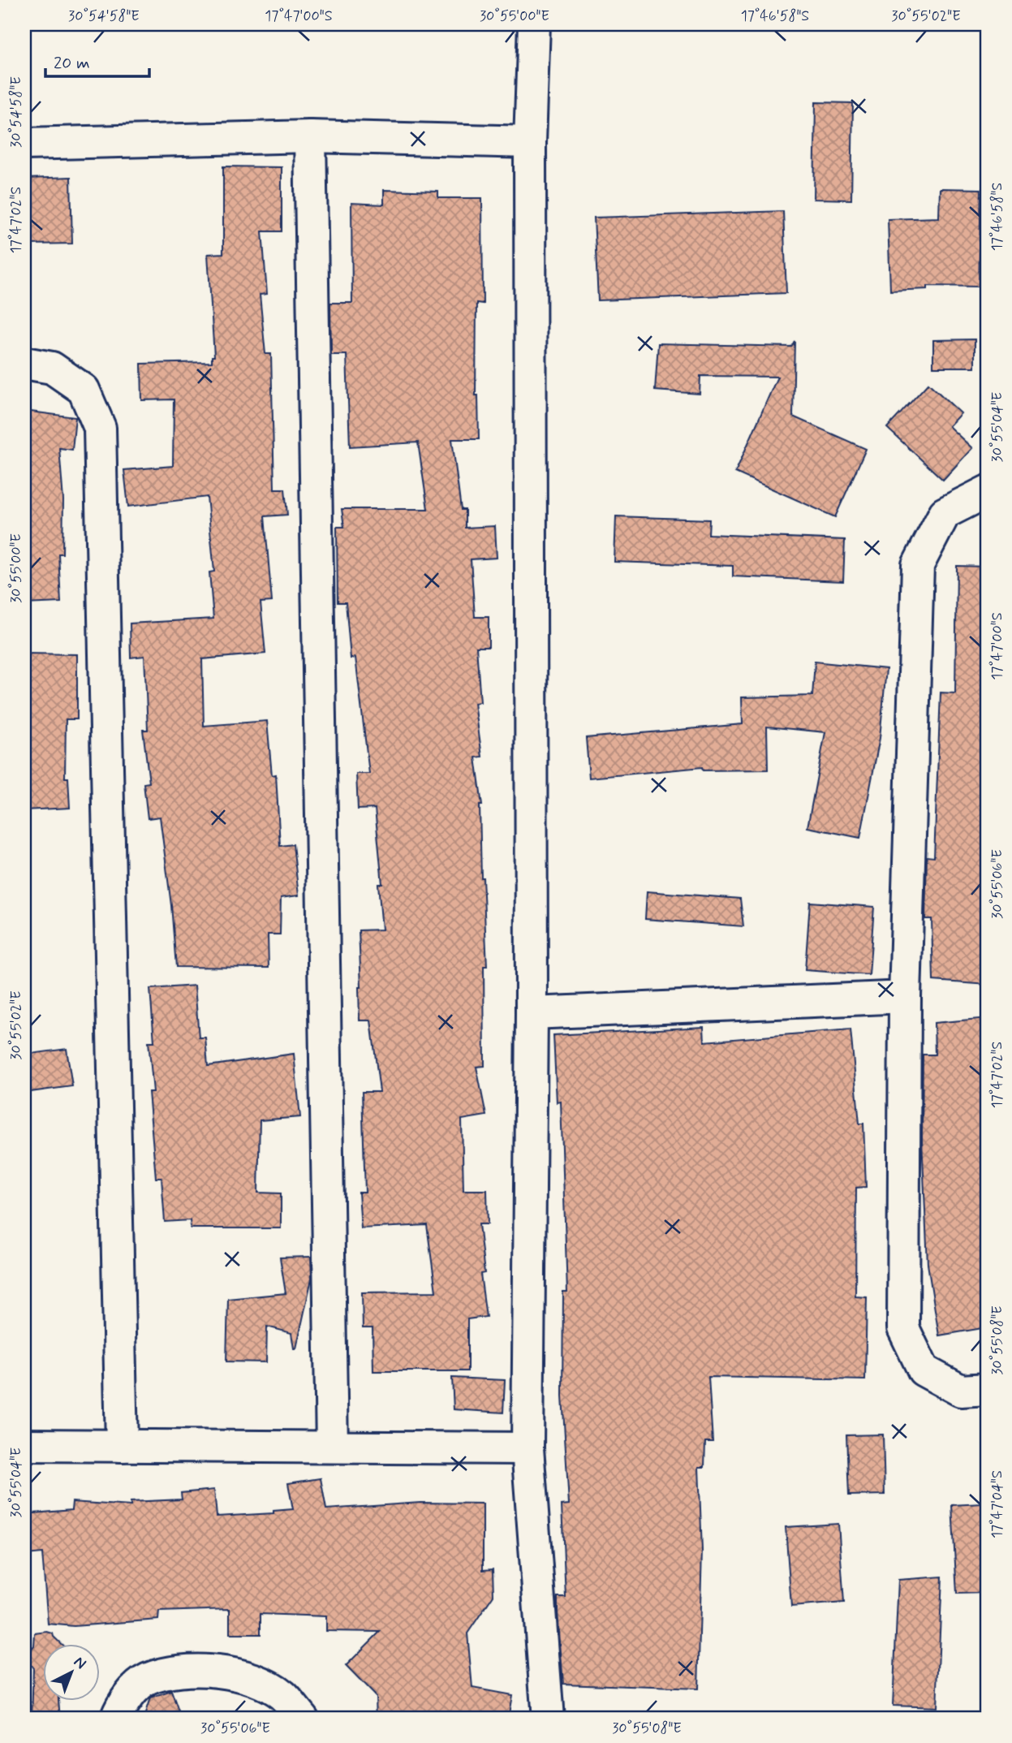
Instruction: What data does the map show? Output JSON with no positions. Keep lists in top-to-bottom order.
{
  "scale_bar": "20 m",
  "north": "top right",
  "coordinates": [
    "30°54'58\"E",
    "17°47'00\"S",
    "30°55'00\"E",
    "17°46'58\"S",
    "30°55'02\"E",
    "17°47'02\"S",
    "30°55'04\"E",
    "30°55'06\"E",
    "30°55'08\"E",
    "17°47'04\"S"
  ]
}
